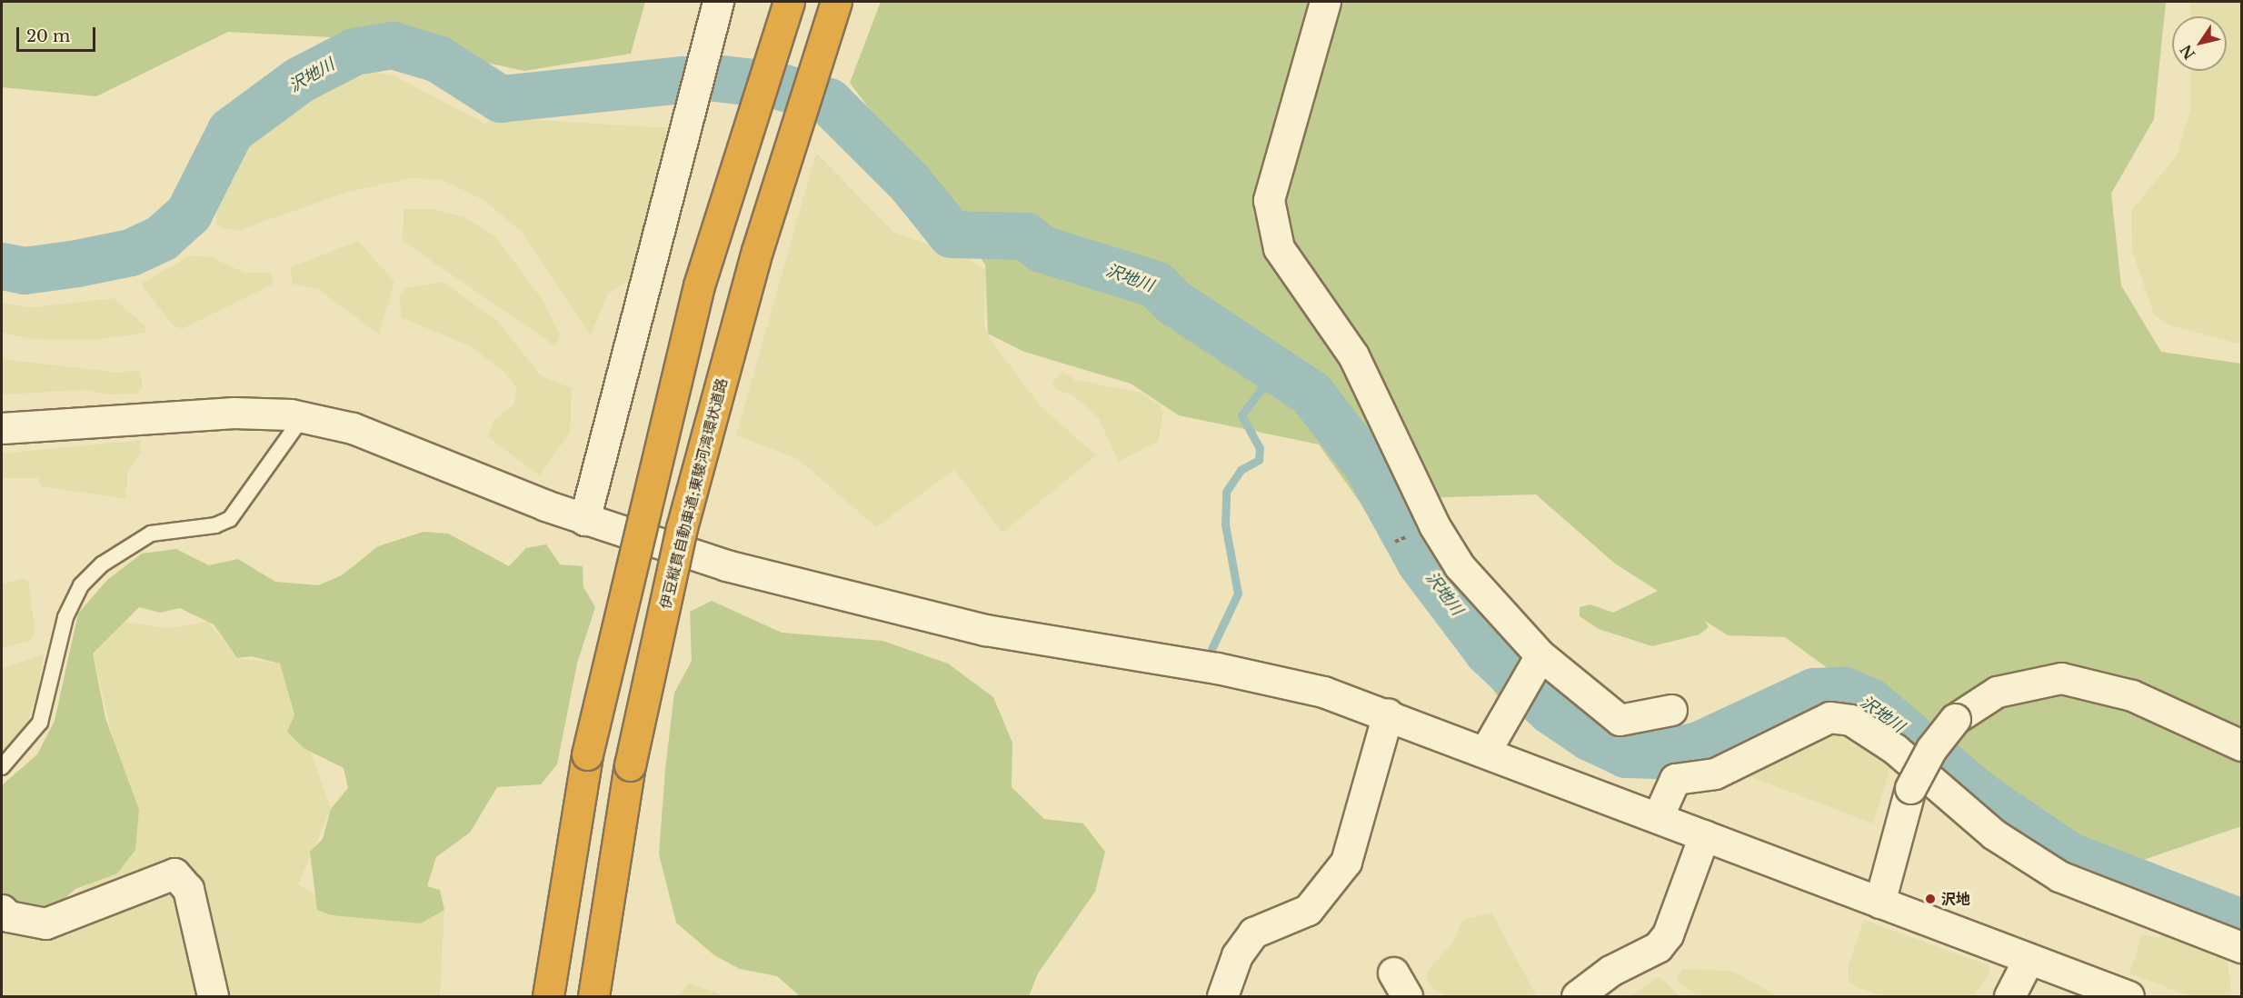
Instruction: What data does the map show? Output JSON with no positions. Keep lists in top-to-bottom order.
{
  "streets": {
    "highway": ["伊豆縦貫自動車道;東駿河湾環状道路"]
  },
  "water": ["沢地川"],
  "places": ["沢地"],
  "scale_bar": "20 m",
  "north": "bottom left"
}
